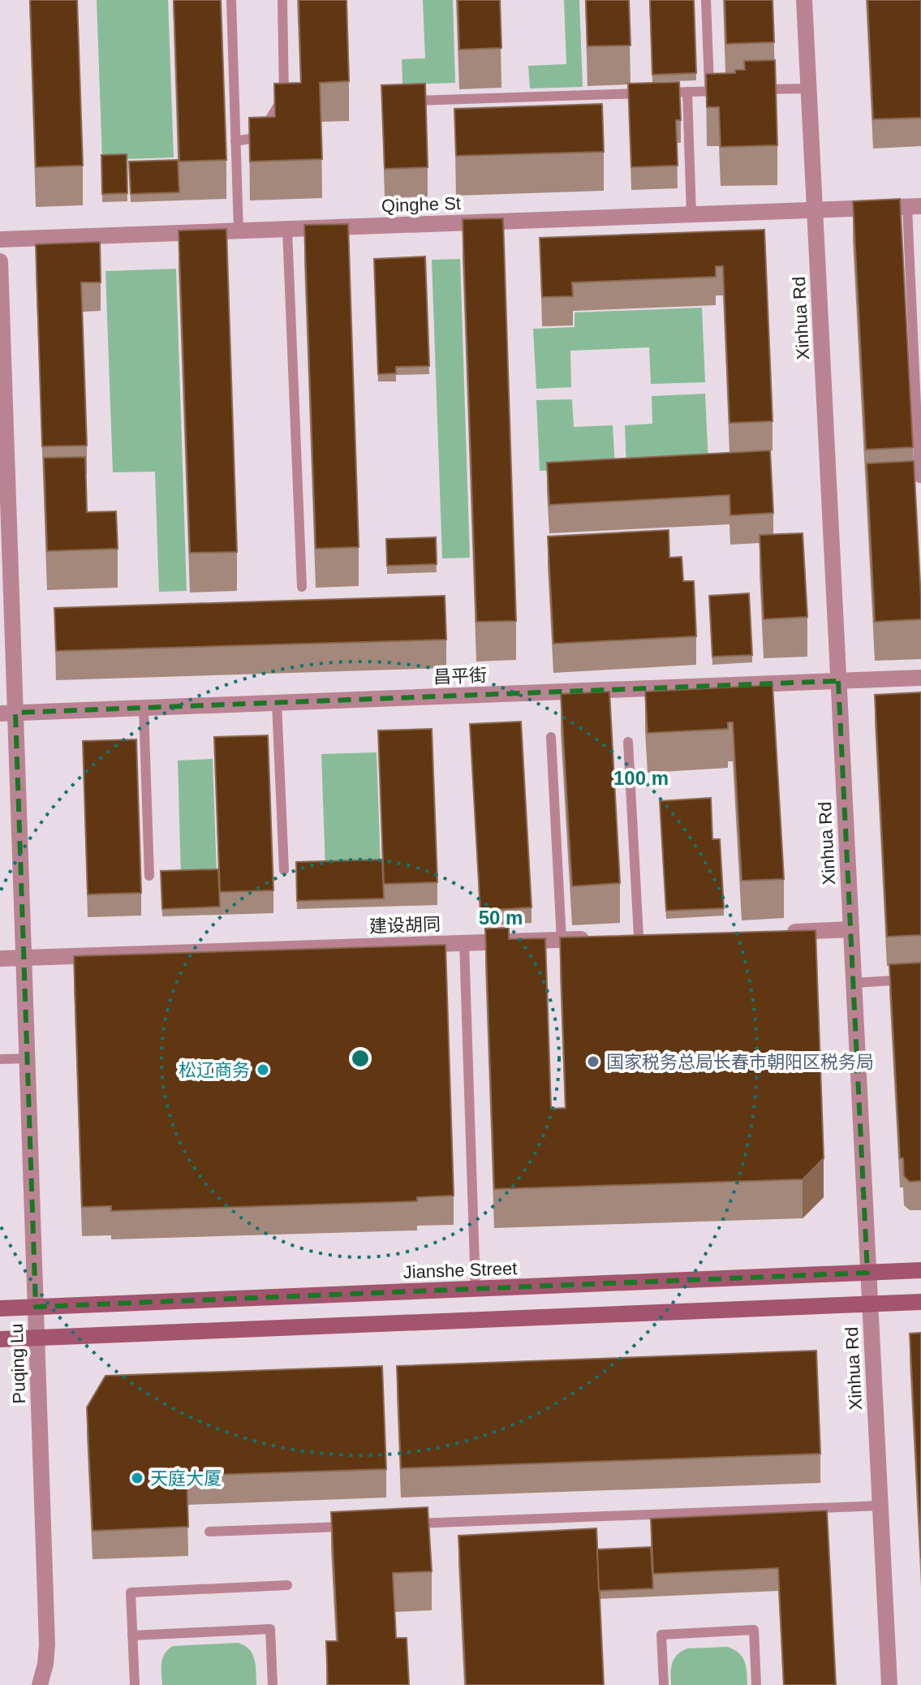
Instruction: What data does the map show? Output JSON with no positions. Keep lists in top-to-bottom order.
{
  "streets": {
    "main road": ["Jianshe Street"],
    "street": [
      "Qinghe St",
      "Xinhua Rd",
      "昌平街",
      "建设胡同",
      "Puqing Lu"
    ]
  },
  "crossings": [
    ["Qinghe St", "Xinhua Rd"],
    ["Xinhua Rd", "昌平街"],
    ["Xinhua Rd", "Jianshe Street"],
    ["昌平街", "Puqing Lu"],
    ["建设胡同", "Puqing Lu"],
    ["Jianshe Street", "Puqing Lu"]
  ],
  "places": ["国家税务总局长春市朝阳区税务局", "松辽商务", "天庭大厦"],
  "rings": ["100 m", "50 m"]
}
